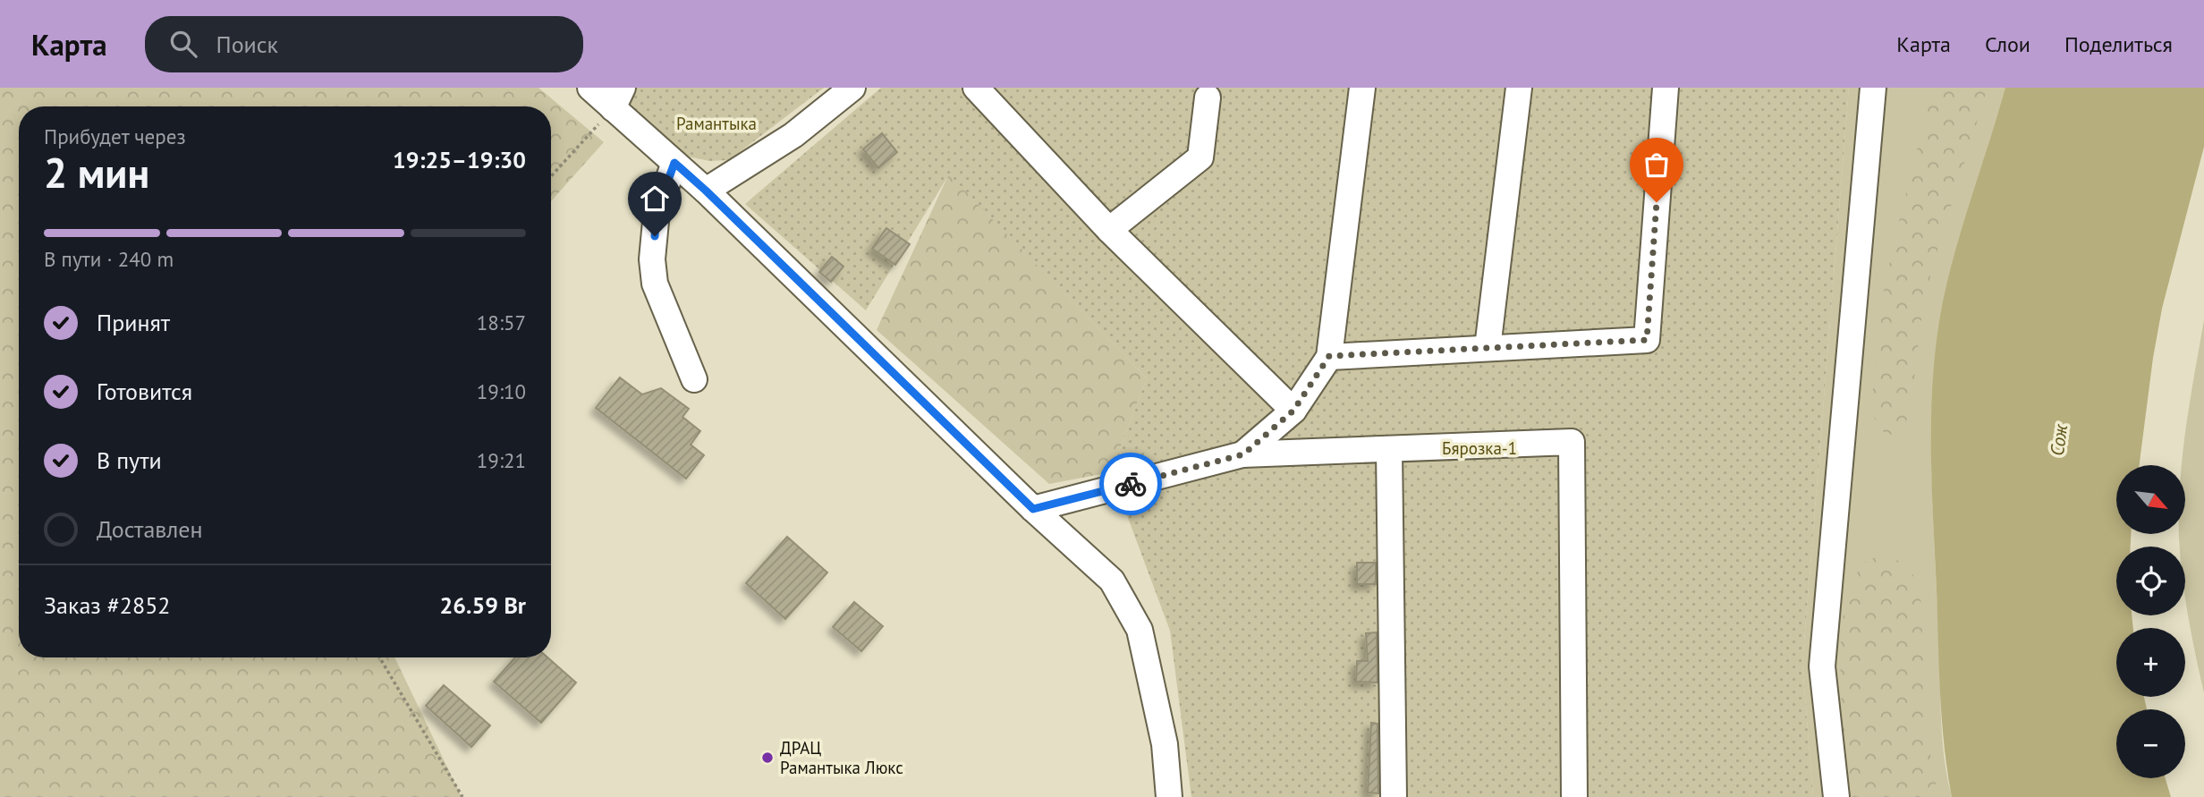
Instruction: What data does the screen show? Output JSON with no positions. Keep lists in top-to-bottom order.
{
  "water": ["Сож"],
  "parks": ["Рамантыка", "Бярозка-1"],
  "places": ["ДРАЦ Рамантыка Люкс"],
  "north": "bottom right",
  "page": {
    "header": "Карта",
    "search": "Поиск",
    "nav": ["Карта", "Слои", "Поделиться"],
    "heading": ["2 мин", "Прибудет через", "19:25–19:30"],
    "panel": ["Заказ #2852", "26.59 Br"],
    "bar": "В пути · 240 m",
    "list": [
      ["Принят", "18:57"],
      ["Готовится", "19:10"],
      ["В пути", "19:21"],
      "Доставлен"
    ],
    "map_buttons": ["+", "−"]
  }
}
